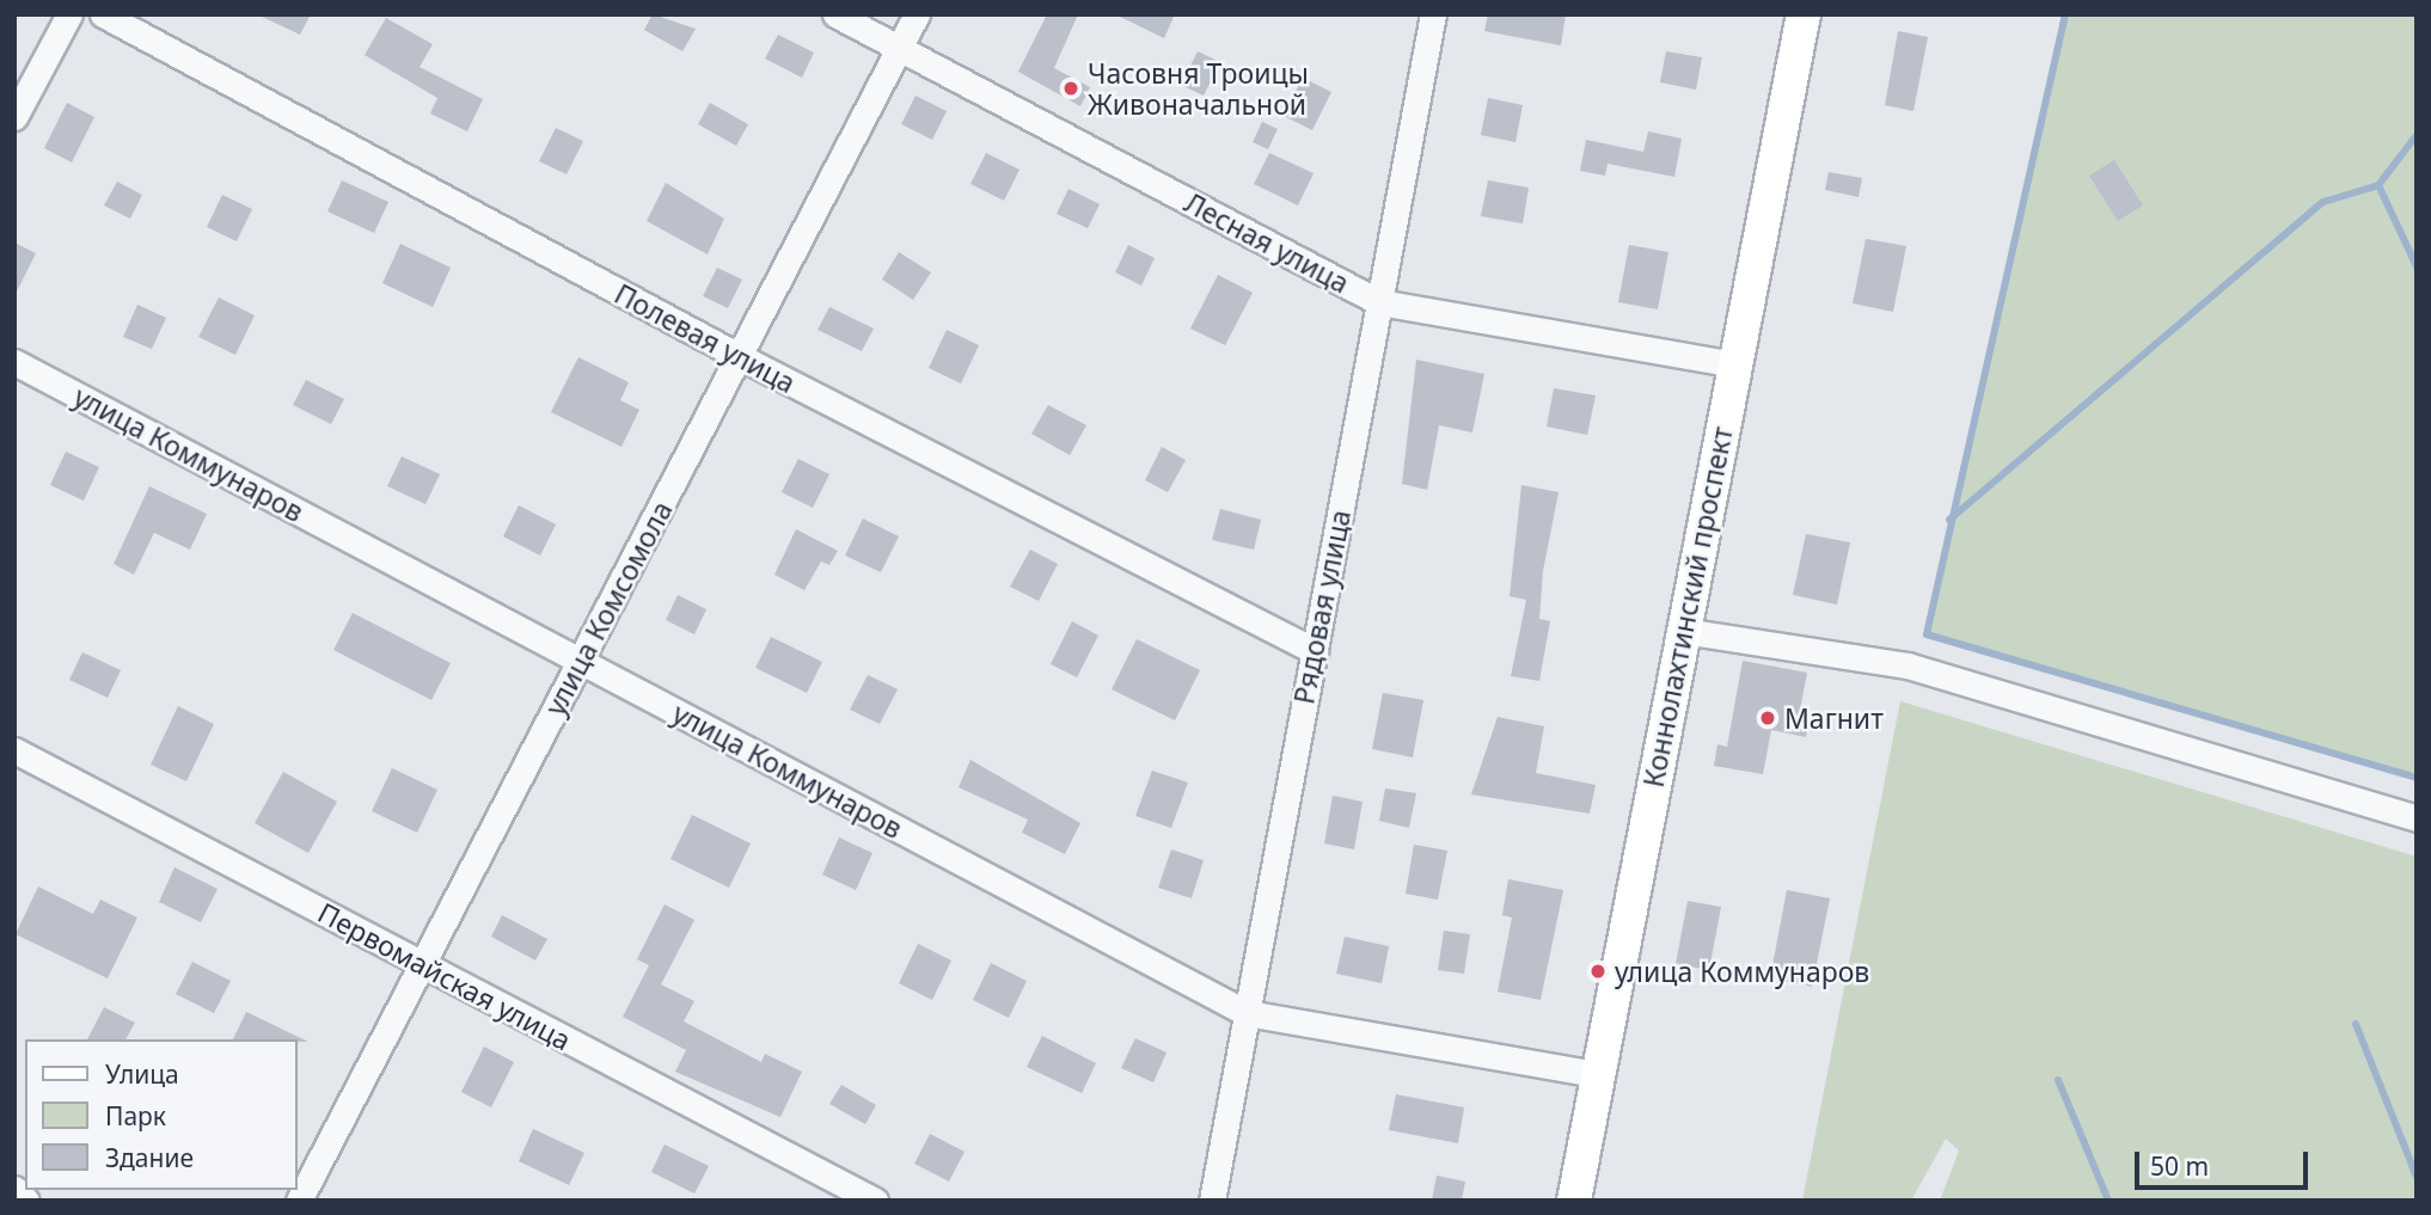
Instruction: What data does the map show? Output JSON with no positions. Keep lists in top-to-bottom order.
{
  "streets": {
    "main road": ["Коннолахтинский проспект"],
    "street": [
      "Лесная улица",
      "Полевая улица",
      "улица Коммунаров",
      "Рядовая улица",
      "улица Комсомола",
      "Первомайская улица"
    ]
  },
  "crossings": [
    ["Лесная улица", "Рядовая улица"],
    ["Лесная улица", "Коннолахтинский проспект"],
    ["Лесная улица", "улица Комсомола"],
    ["Полевая улица", "Рядовая улица"],
    ["Полевая улица", "улица Комсомола"],
    ["улица Коммунаров", "Рядовая улица"],
    ["улица Коммунаров", "Коннолахтинский проспект"],
    ["улица Коммунаров", "улица Комсомола"],
    ["улица Комсомола", "Первомайская улица"]
  ],
  "places": ["Часовня Троицы Живоначальной", "Магнит", "улица Коммунаров"],
  "legend": ["Улица", "Парк", "Здание"],
  "scale_bar": "50 m"
}
